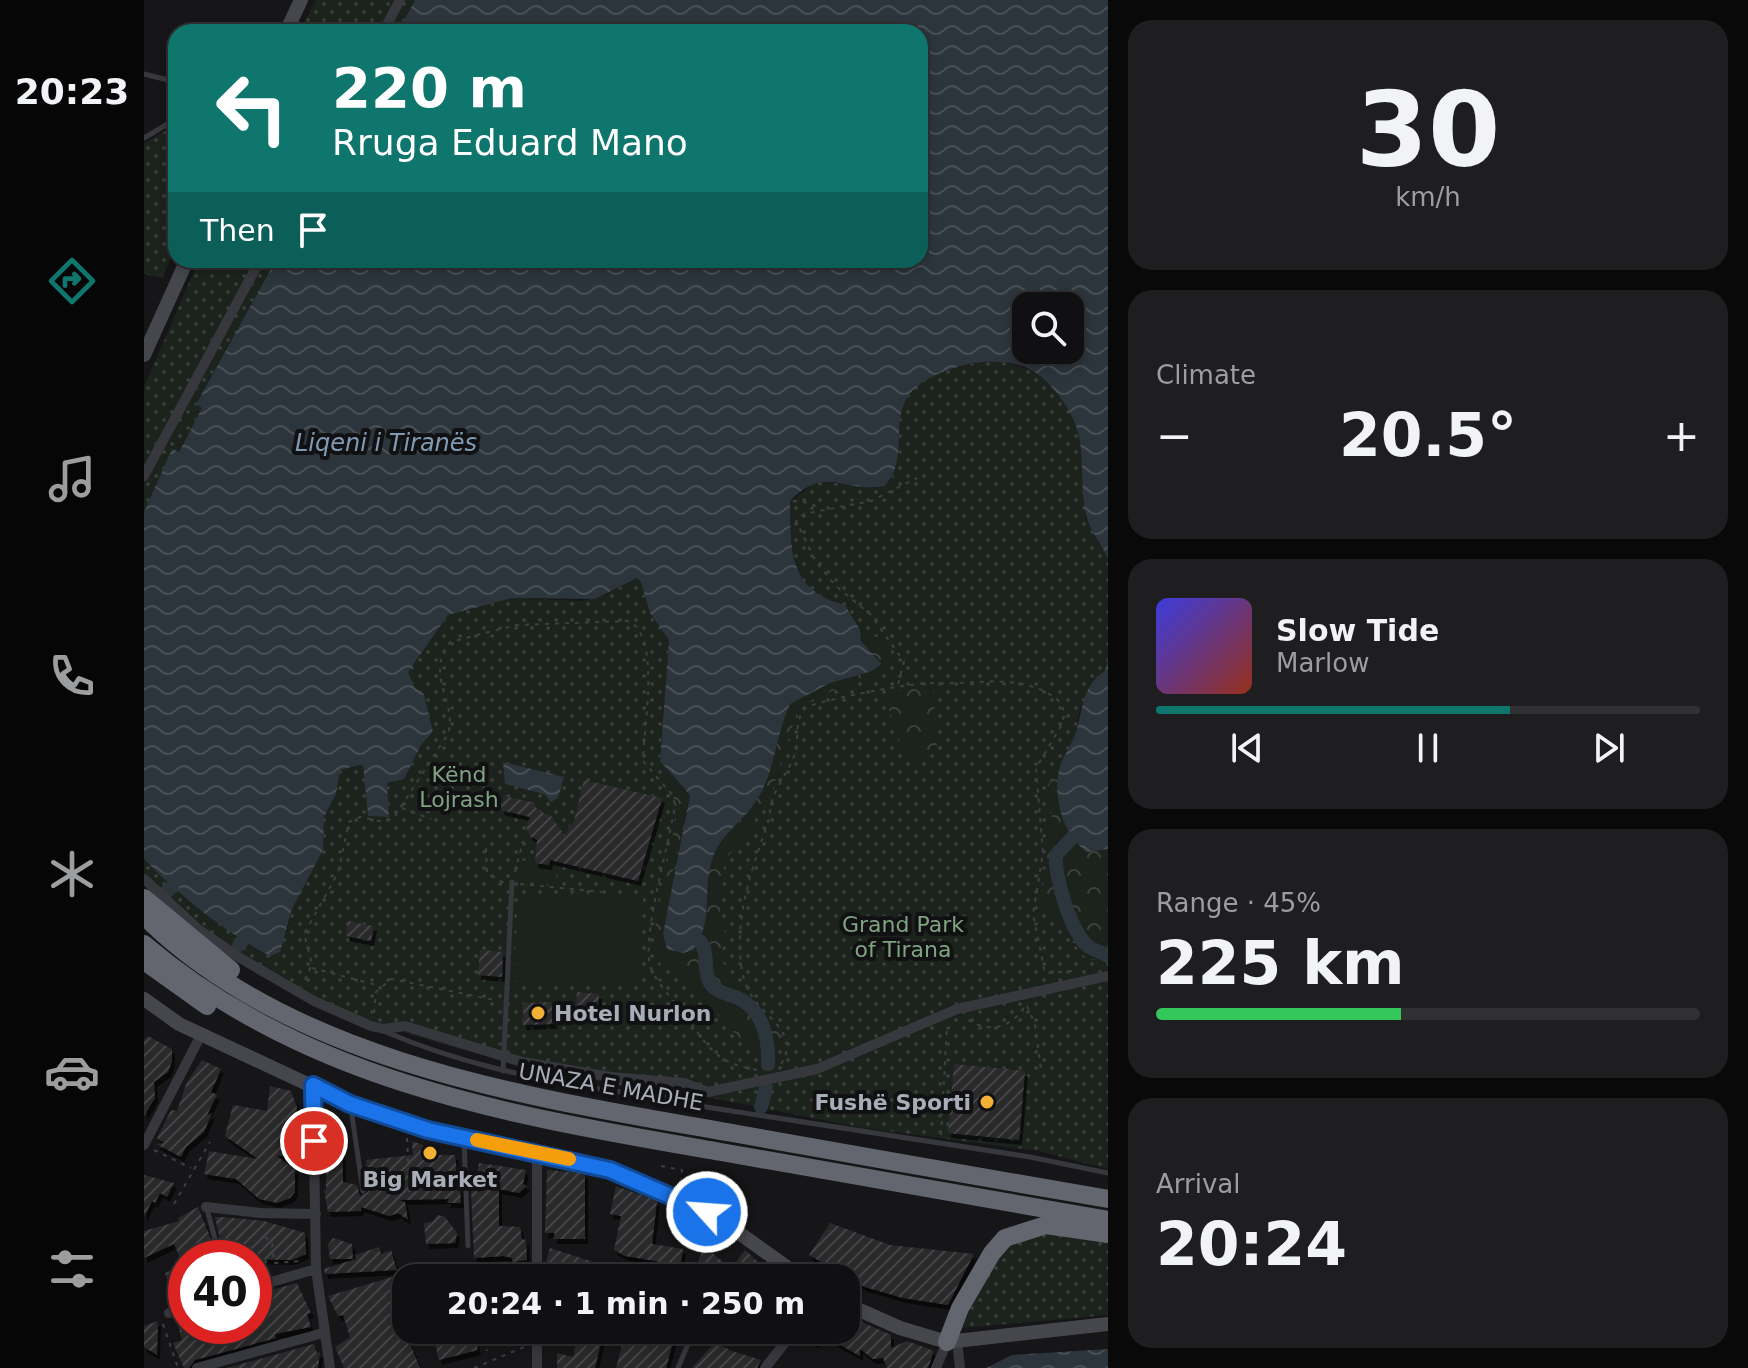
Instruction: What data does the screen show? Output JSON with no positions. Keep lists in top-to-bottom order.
{
  "streets": {
    "highway": ["UNAZA E MADHE"]
  },
  "water": ["Liqeni i Tiranës"],
  "parks": ["Kënd Lojrash", "Grand Park of Tirana"],
  "places": ["Hotel Nurlon", "Fushë Sporti", "Big Market"],
  "page": {
    "tabs": "20:23",
    "tile": [
      ["30", "km/h"],
      "Climate",
      ["Range · 45%", "225 km"],
      ["Arrival", "20:24"]
    ],
    "turn": ["220 m", "Rruga Eduard Mano"],
    "then": "Then",
    "heat": ["−", "20.5°", "+"],
    "song": ["Slow Tide", "Marlow"],
    "limit": "40",
    "trip": "20:24 · 1 min · 250 m"
  }
}
